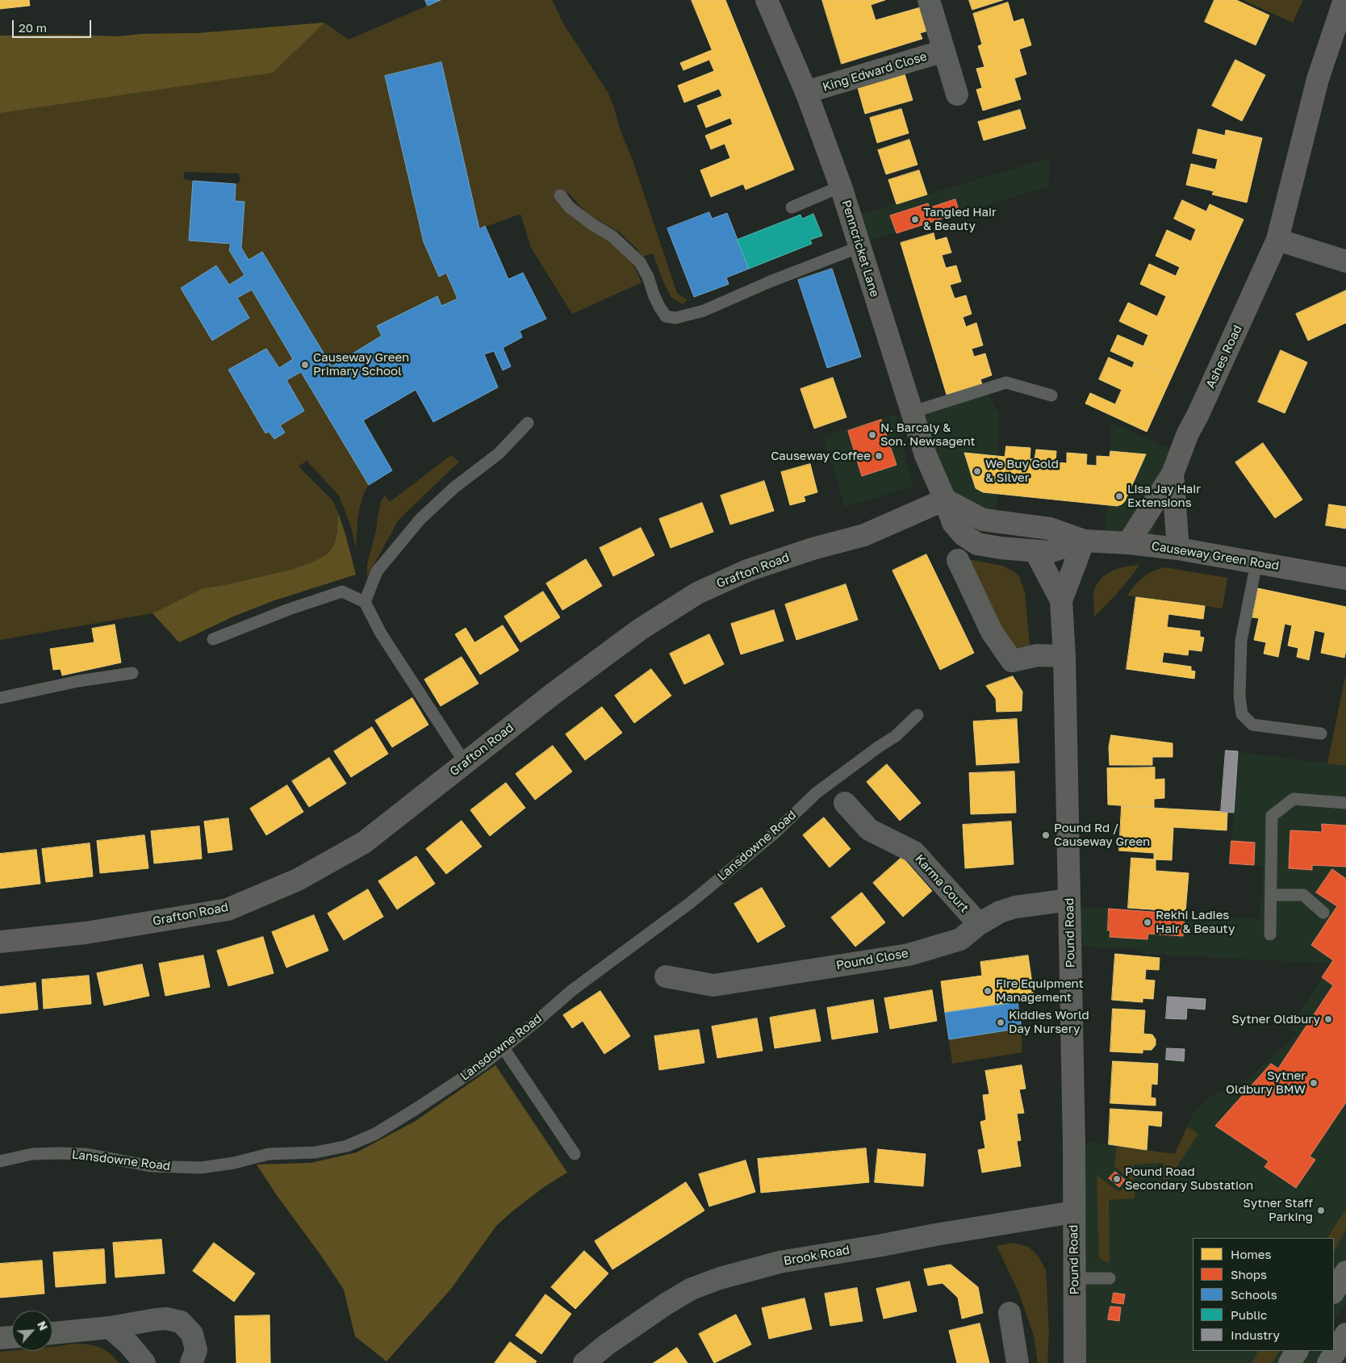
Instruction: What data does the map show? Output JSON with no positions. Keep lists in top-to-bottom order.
{
  "streets": {
    "street": [
      "King Edward Close",
      "Penncricket Lane",
      "Ashes Road",
      "Causeway Green Road",
      "Grafton Road",
      "Karma Court",
      "Pound Road",
      "Pound Close",
      "Brook Road"
    ],
    "lane": ["Lansdowne Road"]
  },
  "crossings": [
    ["King Edward Close", "Penncricket Lane"],
    ["Penncricket Lane", "Causeway Green Road"],
    ["Penncricket Lane", "Grafton Road"],
    ["Ashes Road", "Causeway Green Road"],
    ["Causeway Green Road", "Grafton Road"],
    ["Causeway Green Road", "Pound Road"],
    ["Karma Court", "Pound Close"],
    ["Pound Road", "Pound Close"],
    ["Pound Road", "Brook Road"]
  ],
  "places": [
    "Tangled Hair & Beauty",
    "Causeway Green Primary School",
    "N. Barcaly & Son. Newsagent",
    "Causeway Coffee",
    "We Buy Gold & Silver",
    "Lisa Jay Hair Extensions",
    "Pound Rd / Causeway Green",
    "Rekhi Ladies Hair & Beauty",
    "Fire Equipment Management",
    "Sytner Oldbury",
    "Kiddies World Day Nursery",
    "Sytner Oldbury BMW",
    "Pound Road Secondary Substation",
    "Sytner Staff Parking"
  ],
  "legend": [
    "Homes",
    "Shops",
    "Schools",
    "Public",
    "Industry"
  ],
  "scale_bar": "20 m",
  "north": "top right"
}
